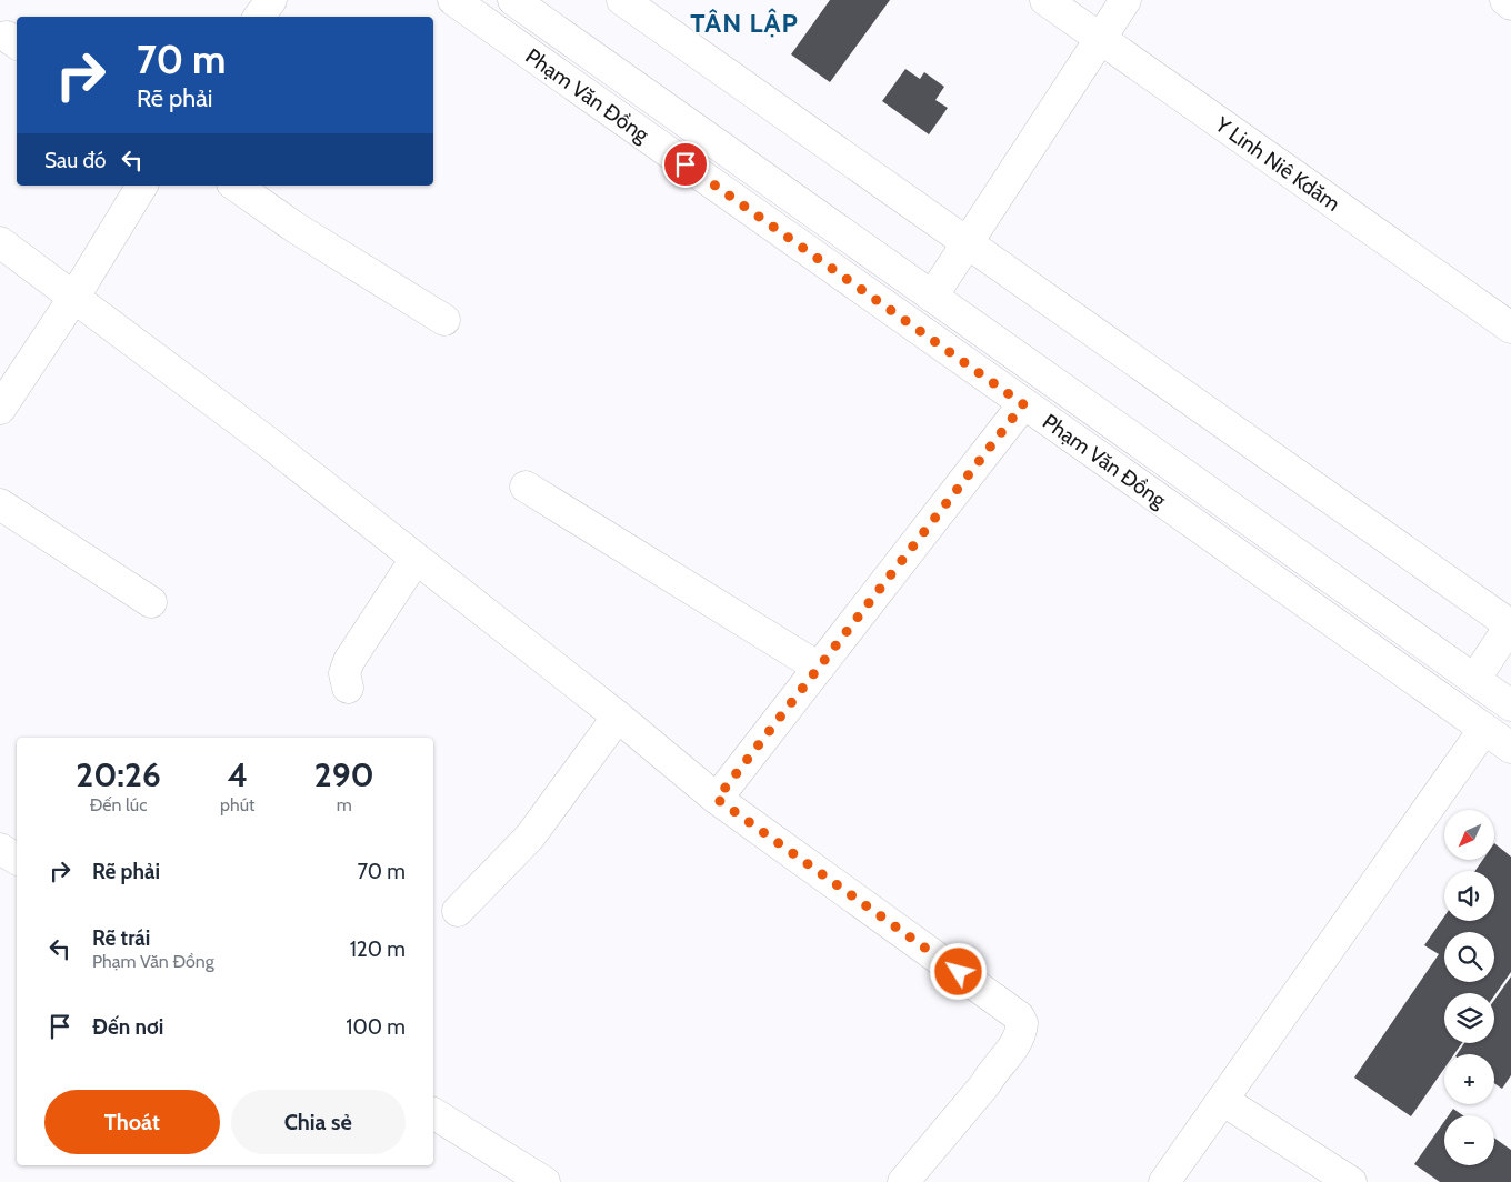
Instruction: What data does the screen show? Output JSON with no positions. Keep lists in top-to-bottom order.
{
  "streets": {
    "street": ["Phạm Văn Đồng", "Y Linh Niê Kdăm"]
  },
  "districts": ["TÂN LẬP"],
  "north": "bottom left",
  "page": {
    "turn": ["70 m", "Rẽ phải"],
    "then": "Sau đó",
    "eta": [
      "20:26",
      "Đến lúc",
      "4",
      "phút",
      "290",
      "m"
    ],
    "map_buttons": ["+", "−"],
    "list": [
      {
        "name": "Rẽ phải",
        "value": "70 m"
      },
      {
        "name": "Rẽ trái",
        "note": "Phạm Văn Đồng",
        "value": "120 m"
      },
      {
        "name": "Đến nơi",
        "value": "100 m"
      }
    ],
    "buttons": ["Thoát", "Chia sẻ"]
  }
}
